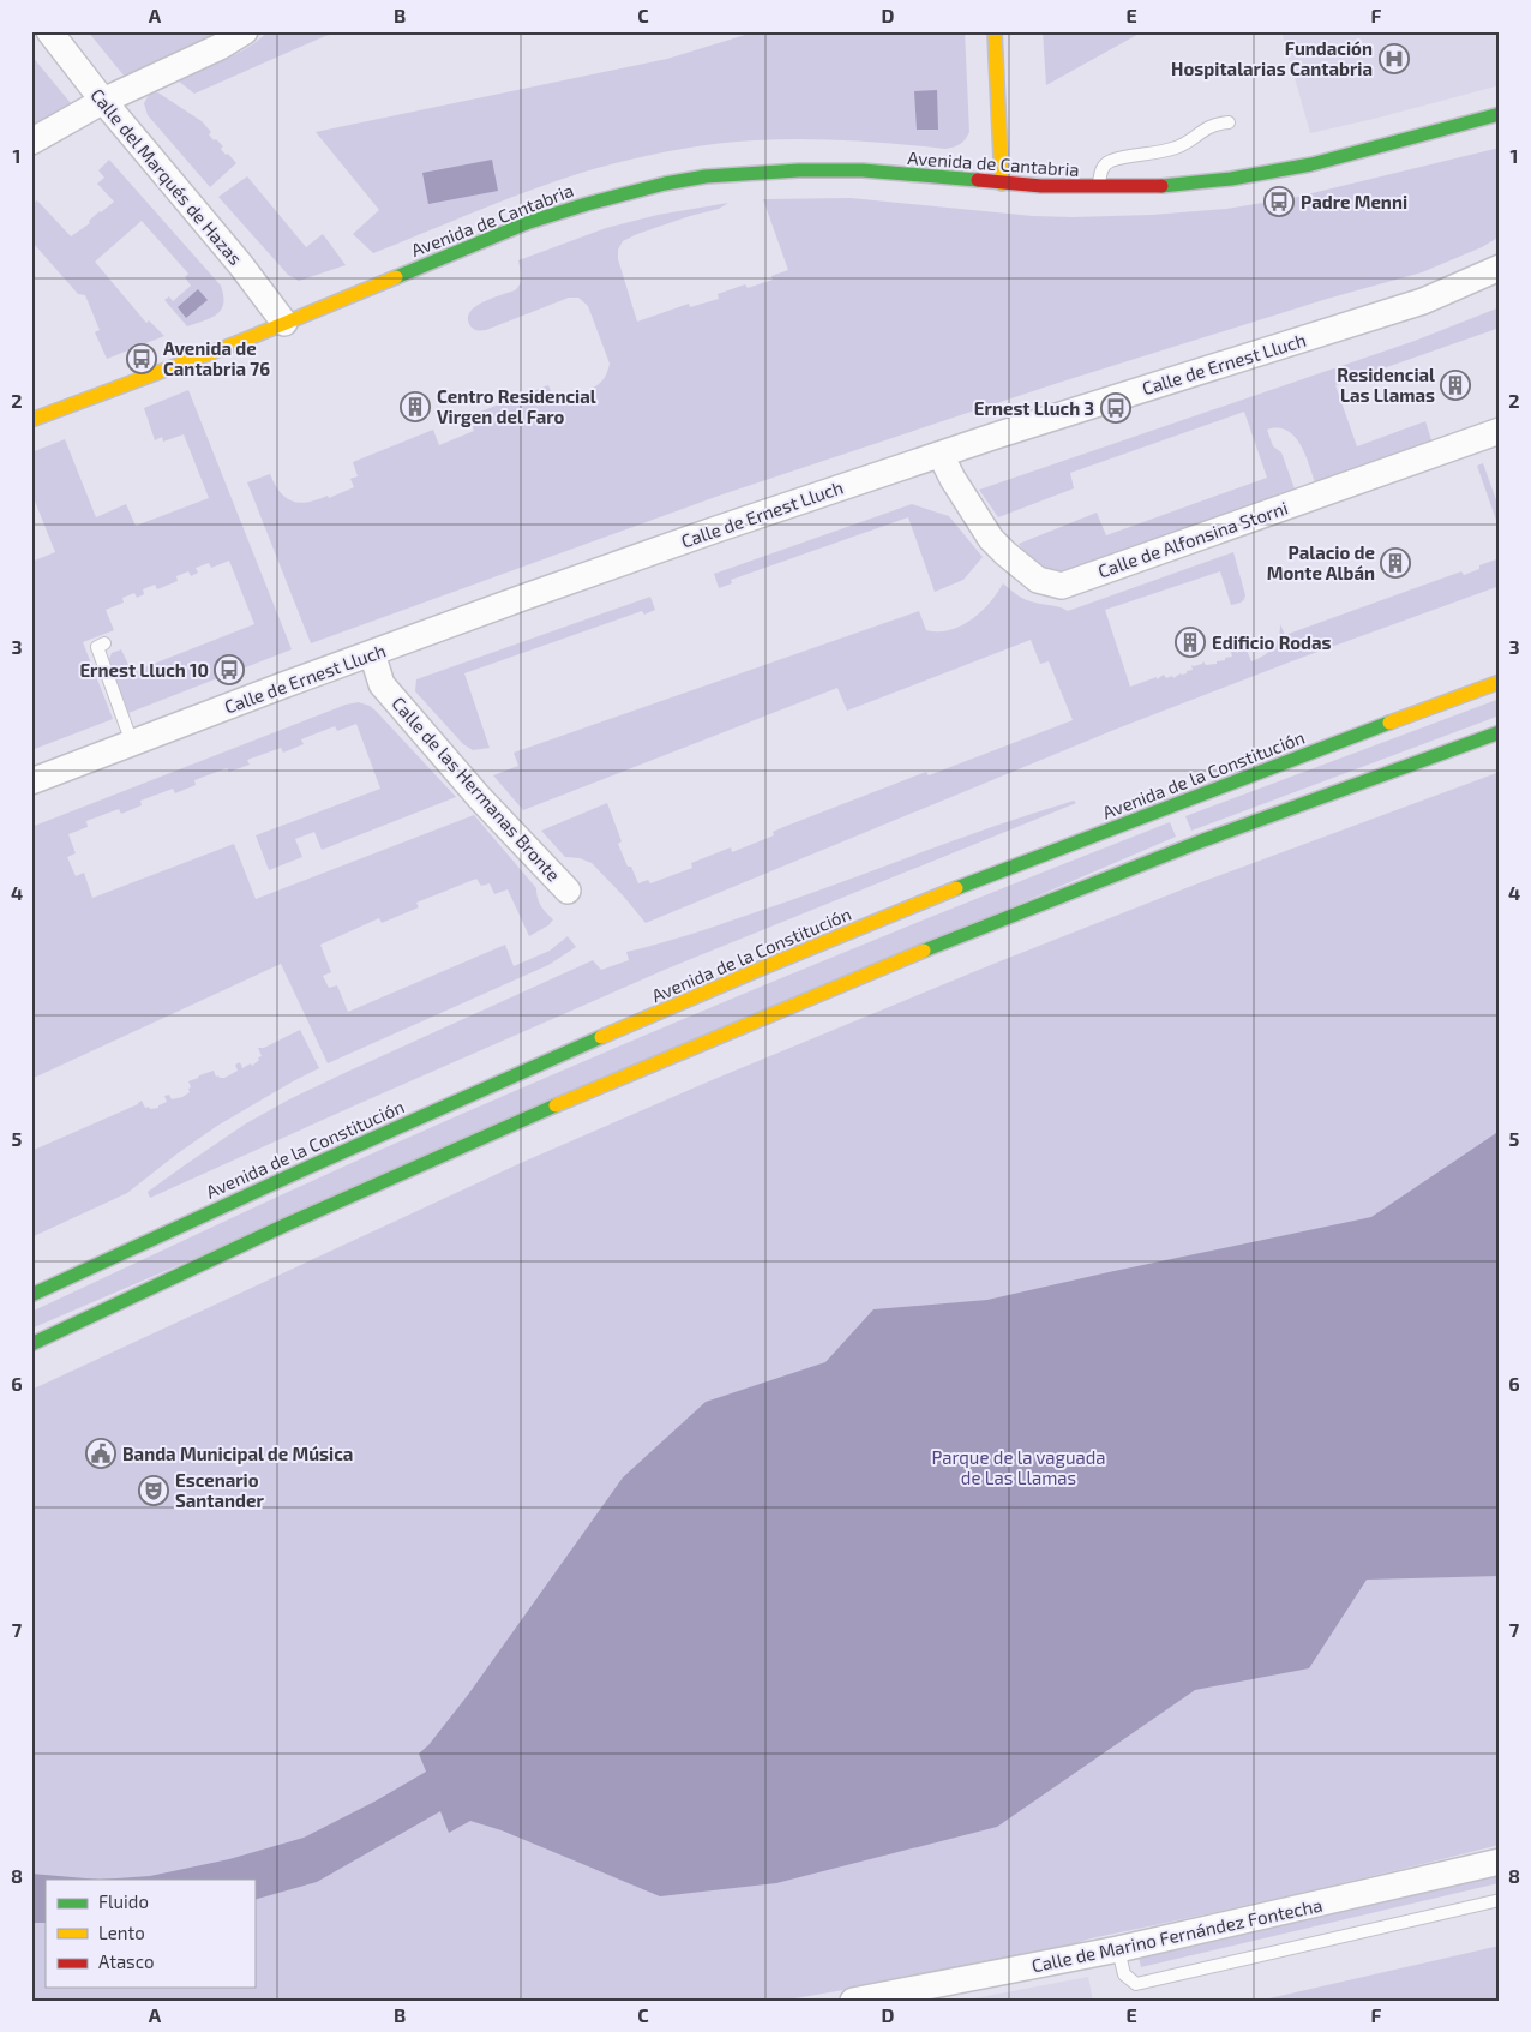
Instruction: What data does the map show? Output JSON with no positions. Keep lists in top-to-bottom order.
{
  "streets": {
    "main road": ["Avenida de Cantabria", "Avenida de la Constitución"],
    "street": [
      "Calle del Marqués de Hazas",
      "Calle de Ernest Lluch",
      "Calle de Alfonsina Storni",
      "Calle de las Hermanas Bronte",
      "Calle de Marino Fernández Fontecha"
    ]
  },
  "crossings": [
    ["Avenida de Cantabria", "Calle del Marqués de Hazas"],
    ["Calle de Ernest Lluch", "Calle de Alfonsina Storni"],
    ["Calle de Ernest Lluch", "Calle de las Hermanas Bronte"]
  ],
  "parks": ["Parque de la vaguada de Las Llamas"],
  "places": {
    "hospital": ["Fundación Hospitalarias Cantabria"],
    "bus stop": [
      "Padre Menni",
      "Avenida de Cantabria 76",
      "Ernest Lluch 3",
      "Ernest Lluch 10"
    ],
    "building": [
      "Residencial Las Llamas",
      "Centro Residencial Virgen del Faro",
      "Palacio de Monte Albán",
      "Edificio Rodas"
    ],
    "public building": ["Banda Municipal de Música"],
    "theatre": ["Escenario Santander"]
  },
  "legend": ["Fluido", "Lento", "Atasco"],
  "grid": {
    "columns": [
      "A",
      "B",
      "C",
      "D",
      "E",
      "F"
    ],
    "rows": [
      "1",
      "2",
      "3",
      "4",
      "5",
      "6",
      "7",
      "8"
    ]
  }
}
